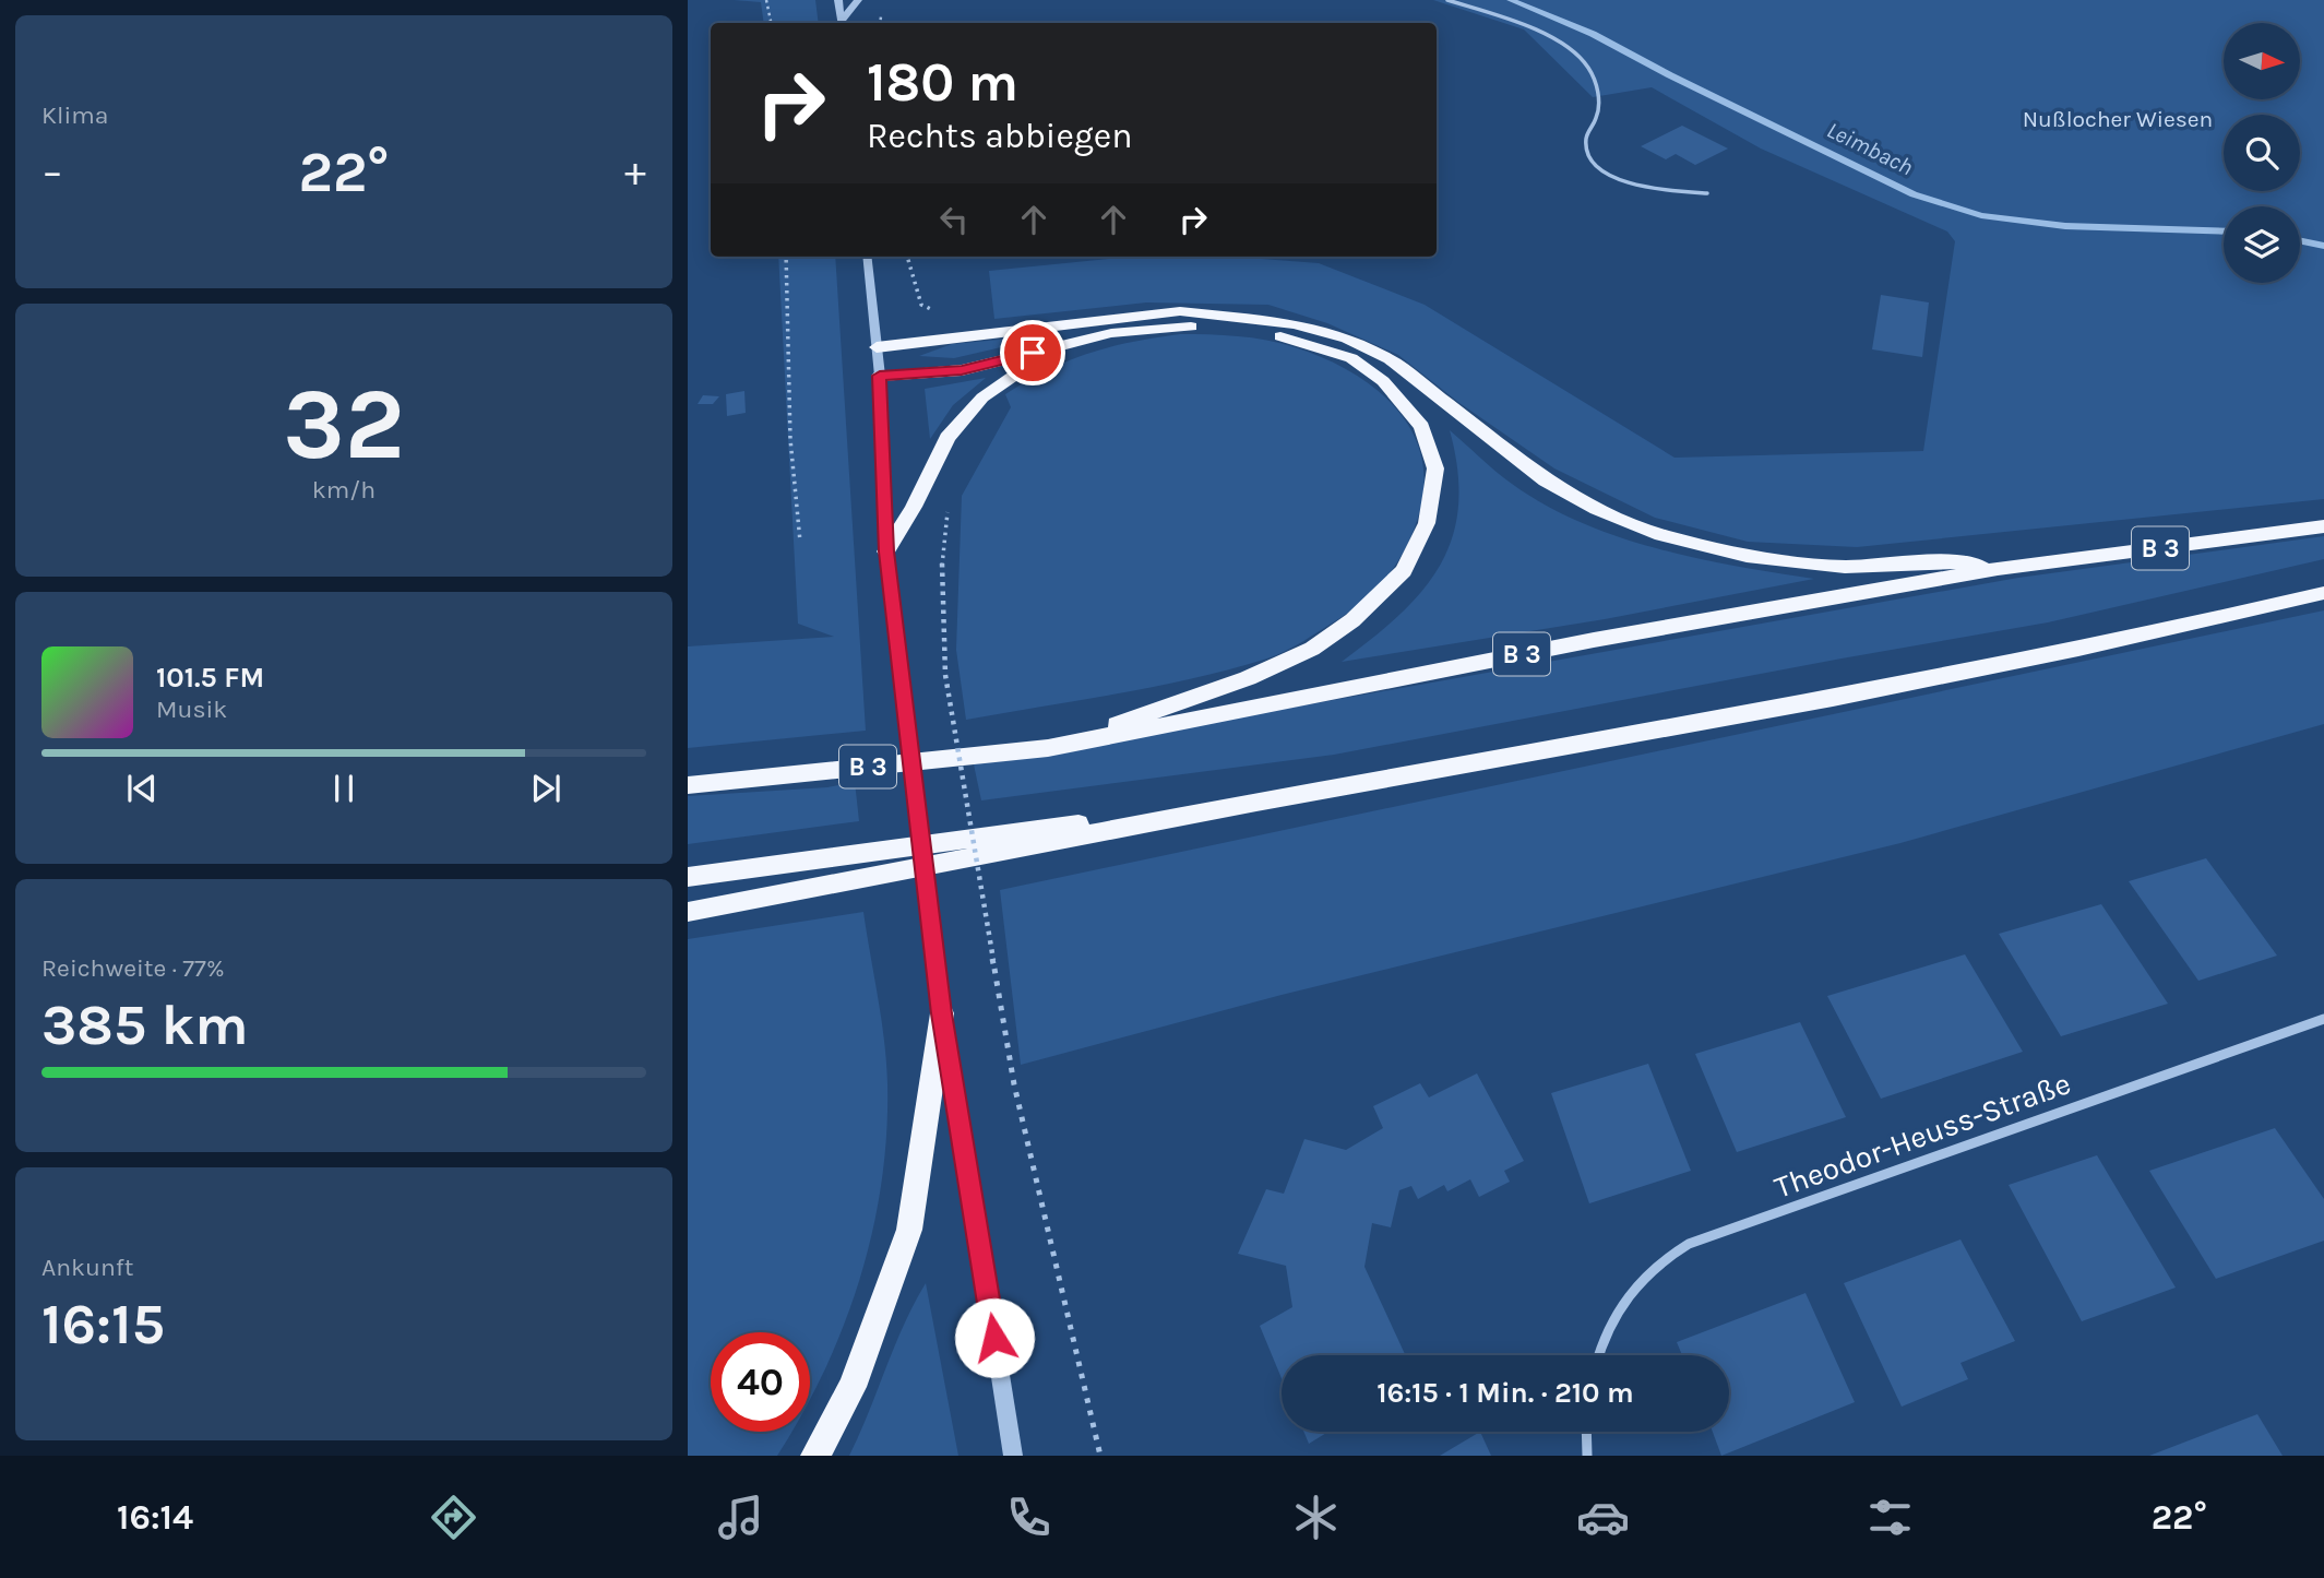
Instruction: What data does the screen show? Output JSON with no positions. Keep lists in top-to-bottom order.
{
  "streets": {
    "highway": ["B 3"],
    "street": ["Theodor-Heuss-Straße"]
  },
  "water": ["Leimbach"],
  "parks": ["Nußlocher Wiesen"],
  "north": "right",
  "page": {
    "tile": [
      "Klima",
      ["32", "km/h"],
      ["Reichweite · 77%", "385 km"],
      ["Ankunft", "16:15"]
    ],
    "turn": ["180 m", "Rechts abbiegen"],
    "heat": ["−", "22°", "+"],
    "song": ["101.5 FM", "Musik"],
    "limit": "40",
    "trip": "16:15 · 1 Min. · 210 m",
    "tabs": ["16:14", "22°"]
  }
}
